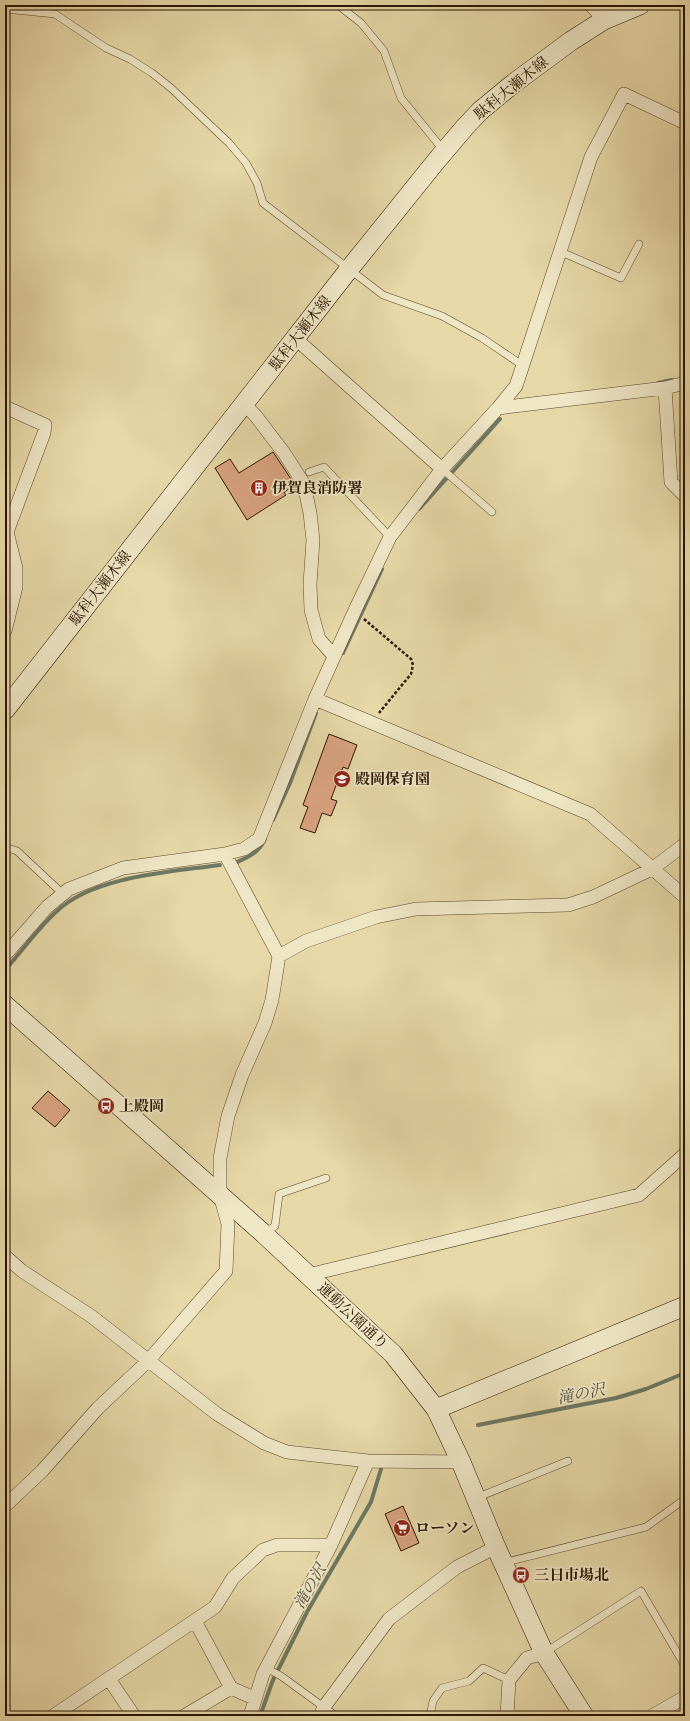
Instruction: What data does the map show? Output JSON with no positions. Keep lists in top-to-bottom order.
{
  "streets": {
    "street": ["駄科大瀬木線", "運動公園通り"]
  },
  "water": ["滝の沢"],
  "places": {
    "building": ["伊賀良消防署"],
    "school or university": ["殿岡保育園"],
    "bus stop": ["上殿岡", "三日市場北"],
    "supermarket": ["ローソン"]
  }
}
